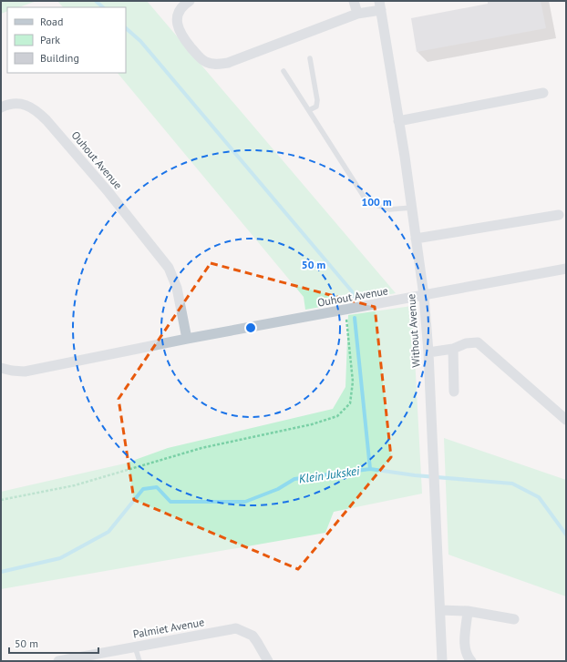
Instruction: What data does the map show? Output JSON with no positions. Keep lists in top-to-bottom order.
{
  "streets": {
    "street": ["Ouhout Avenue", "Without Avenue", "Palmiet Avenue"]
  },
  "crossings": [
    ["Ouhout Avenue", "Without Avenue"]
  ],
  "water": ["Klein Jukskei"],
  "legend": ["Road", "Park", "Building"],
  "scale_bar": "50 m",
  "rings": ["100 m", "50 m"]
}
